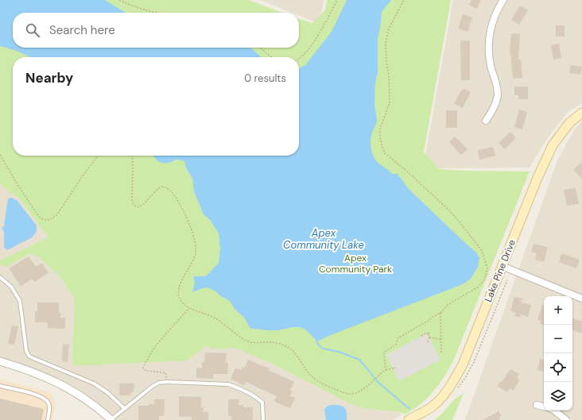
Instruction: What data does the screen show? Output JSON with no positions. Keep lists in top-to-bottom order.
{
  "streets": {
    "main road": ["Lake Pine Drive"]
  },
  "water": ["Apex Community Lake"],
  "parks": ["Apex Community Park"],
  "page": {
    "search": "Search here",
    "heading": ["Nearby", "0 results"],
    "map_buttons": ["+", "−"]
  }
}
